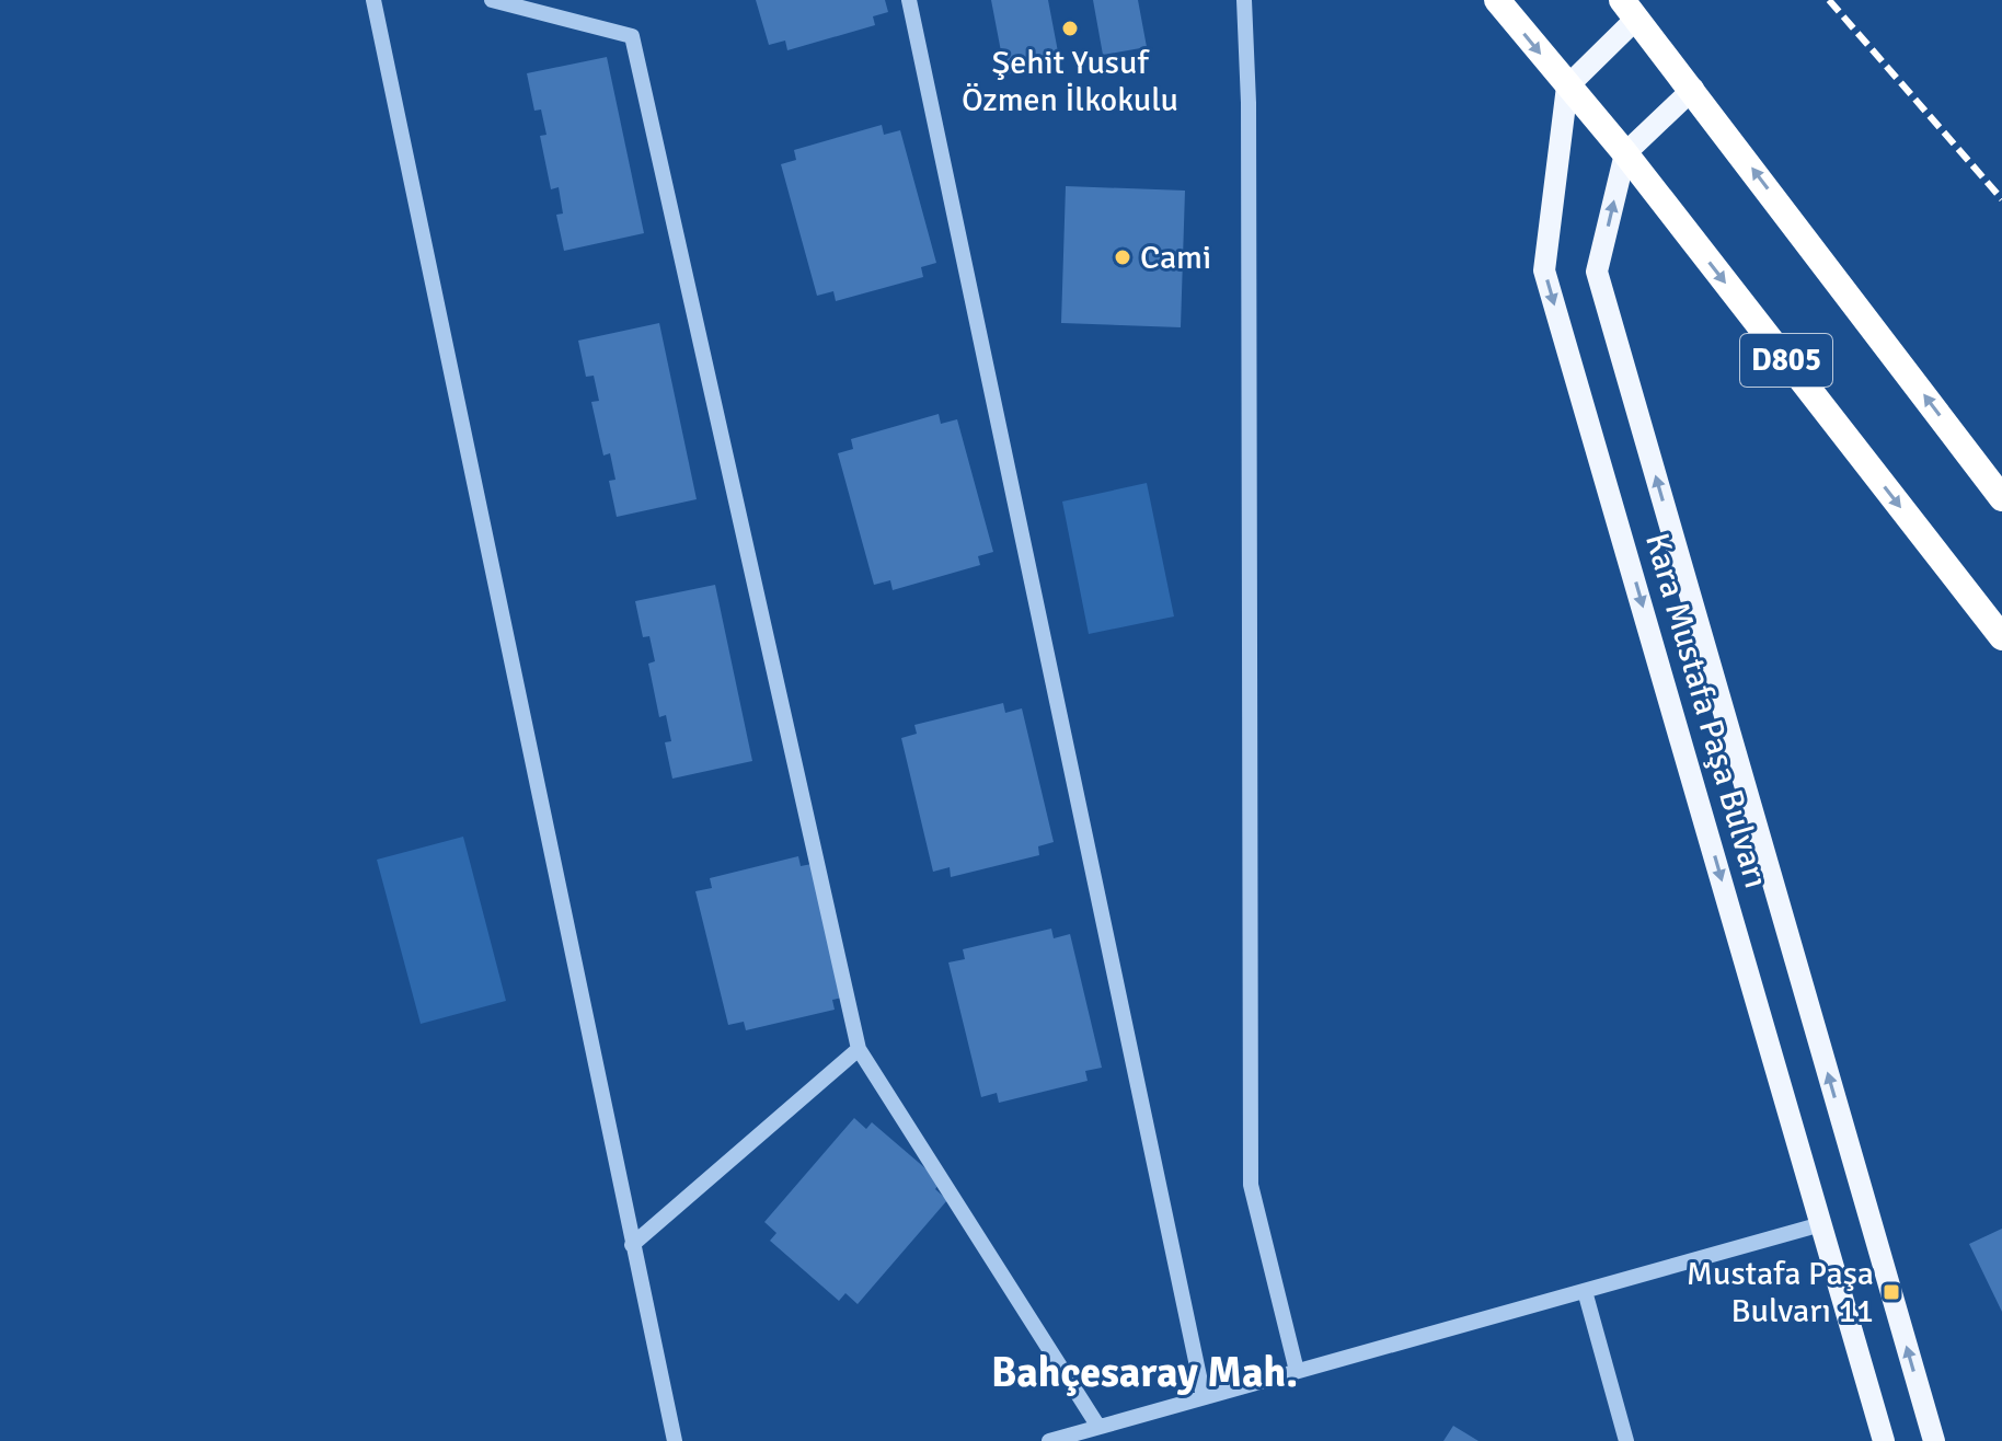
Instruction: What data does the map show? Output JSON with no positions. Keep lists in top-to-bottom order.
{
  "streets": {
    "highway": ["D805"],
    "main road": ["Kara Mustafa Paşa Bulvarı"]
  },
  "crossings": [
    ["D805", "Kara Mustafa Paşa Bulvarı"]
  ],
  "districts": ["Bahçesaray Mah."],
  "places": {
    "other": ["Şehit Yusuf Özmen İlkokulu", "Cami"],
    "transit": ["Mustafa Paşa Bulvarı 11"]
  }
}
